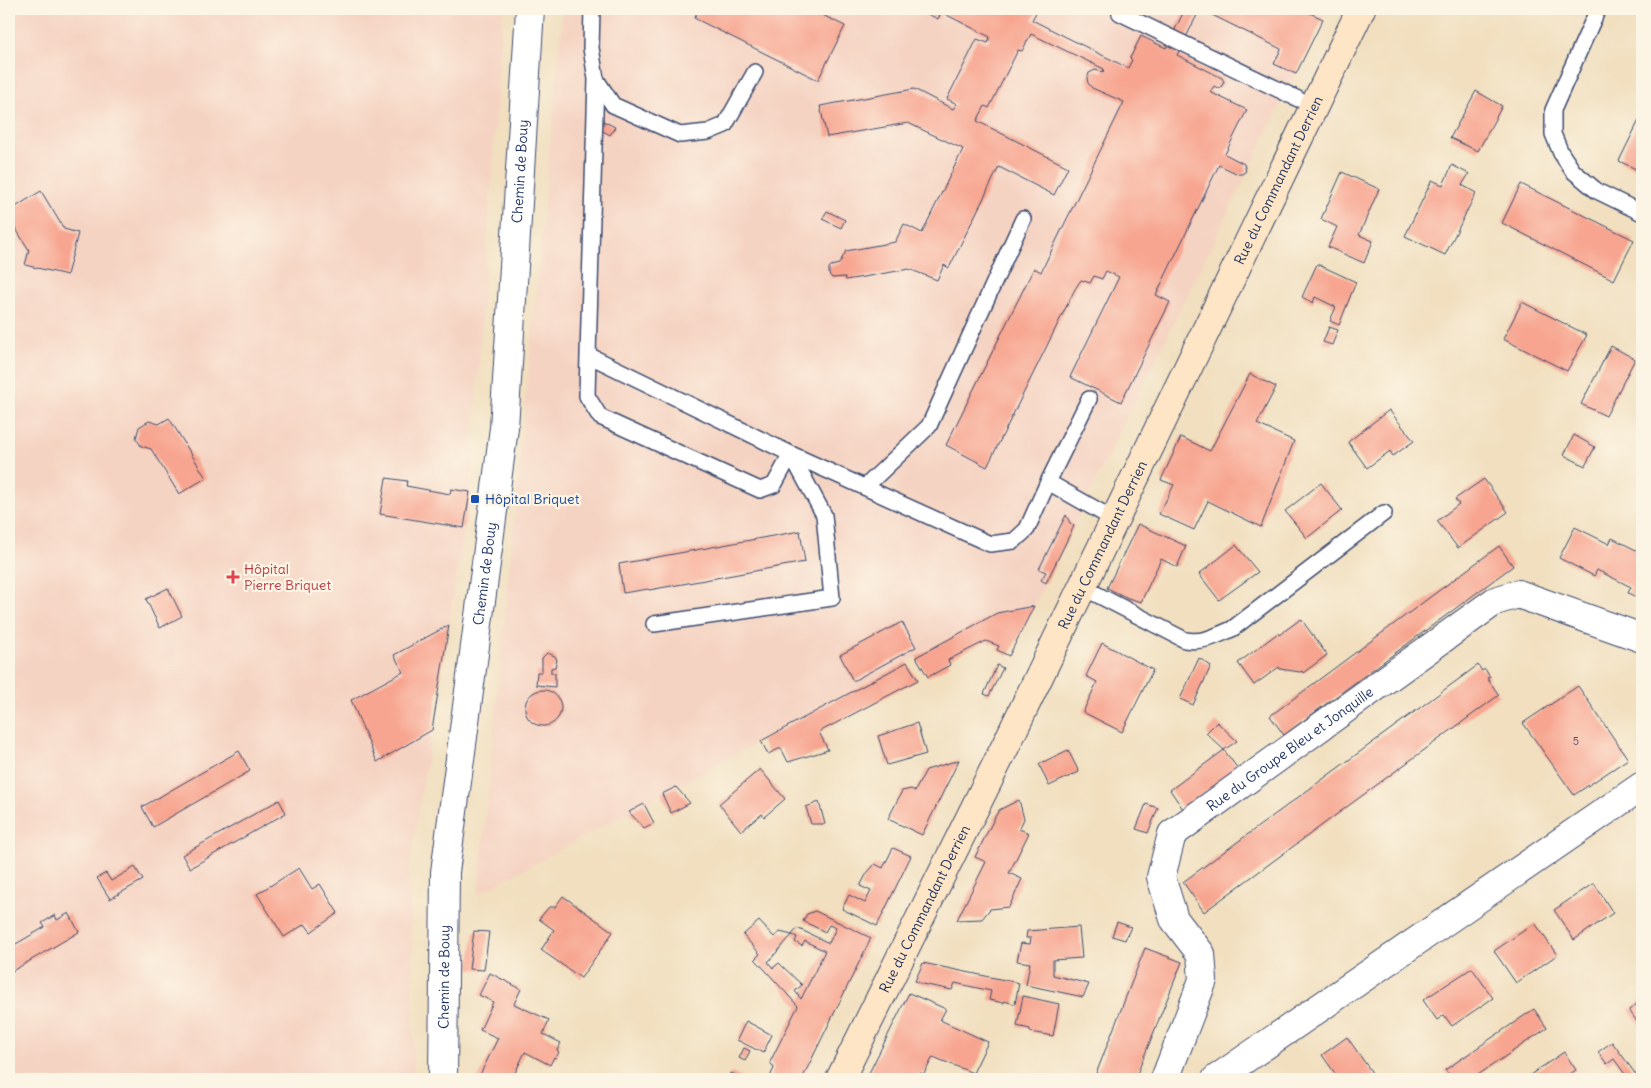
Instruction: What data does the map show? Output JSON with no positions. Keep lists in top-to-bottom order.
{
  "streets": {
    "main road": ["Rue du Commandant Derrien"],
    "street": ["Chemin de Bouy", "Rue du Groupe Bleu et Jonquille"]
  },
  "places": {
    "transit": ["Hôpital Briquet"],
    "health": ["Hôpital Pierre Briquet"]
  },
  "house_numbers": ["5"]
}
